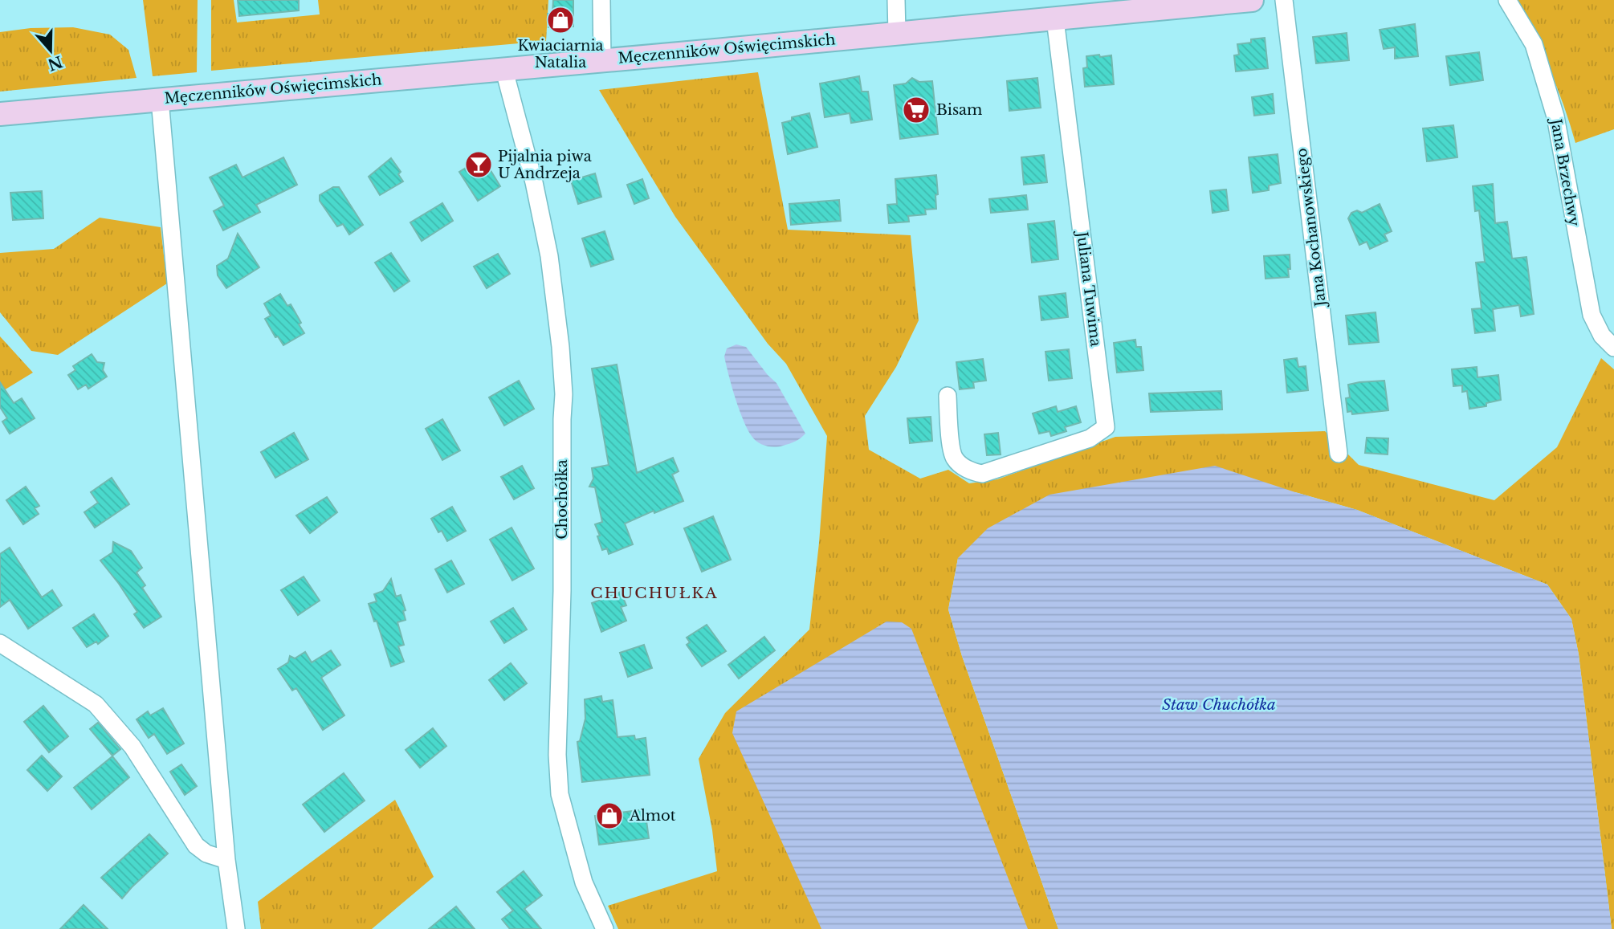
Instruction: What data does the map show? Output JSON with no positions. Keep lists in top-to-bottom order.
{
  "streets": {
    "main road": ["Męczenników Oświęcimskich"],
    "street": [
      "Jana Brzechwy",
      "Jana Kochanowskiego",
      "Juliana Tuwima",
      "Chochółka"
    ]
  },
  "crossings": [
    ["Męczenników Oświęcimskich", "Juliana Tuwima"],
    ["Męczenników Oświęcimskich", "Chochółka"]
  ],
  "districts": ["CHUCHUŁKA"],
  "water": ["Staw Chuchółka"],
  "places": {
    "shop": ["Kwiaciarnia Natalia", "Almot"],
    "supermarket": ["Bisam"],
    "bar": ["Pijalnia piwa U Andrzeja"]
  },
  "north": "bottom"
}
